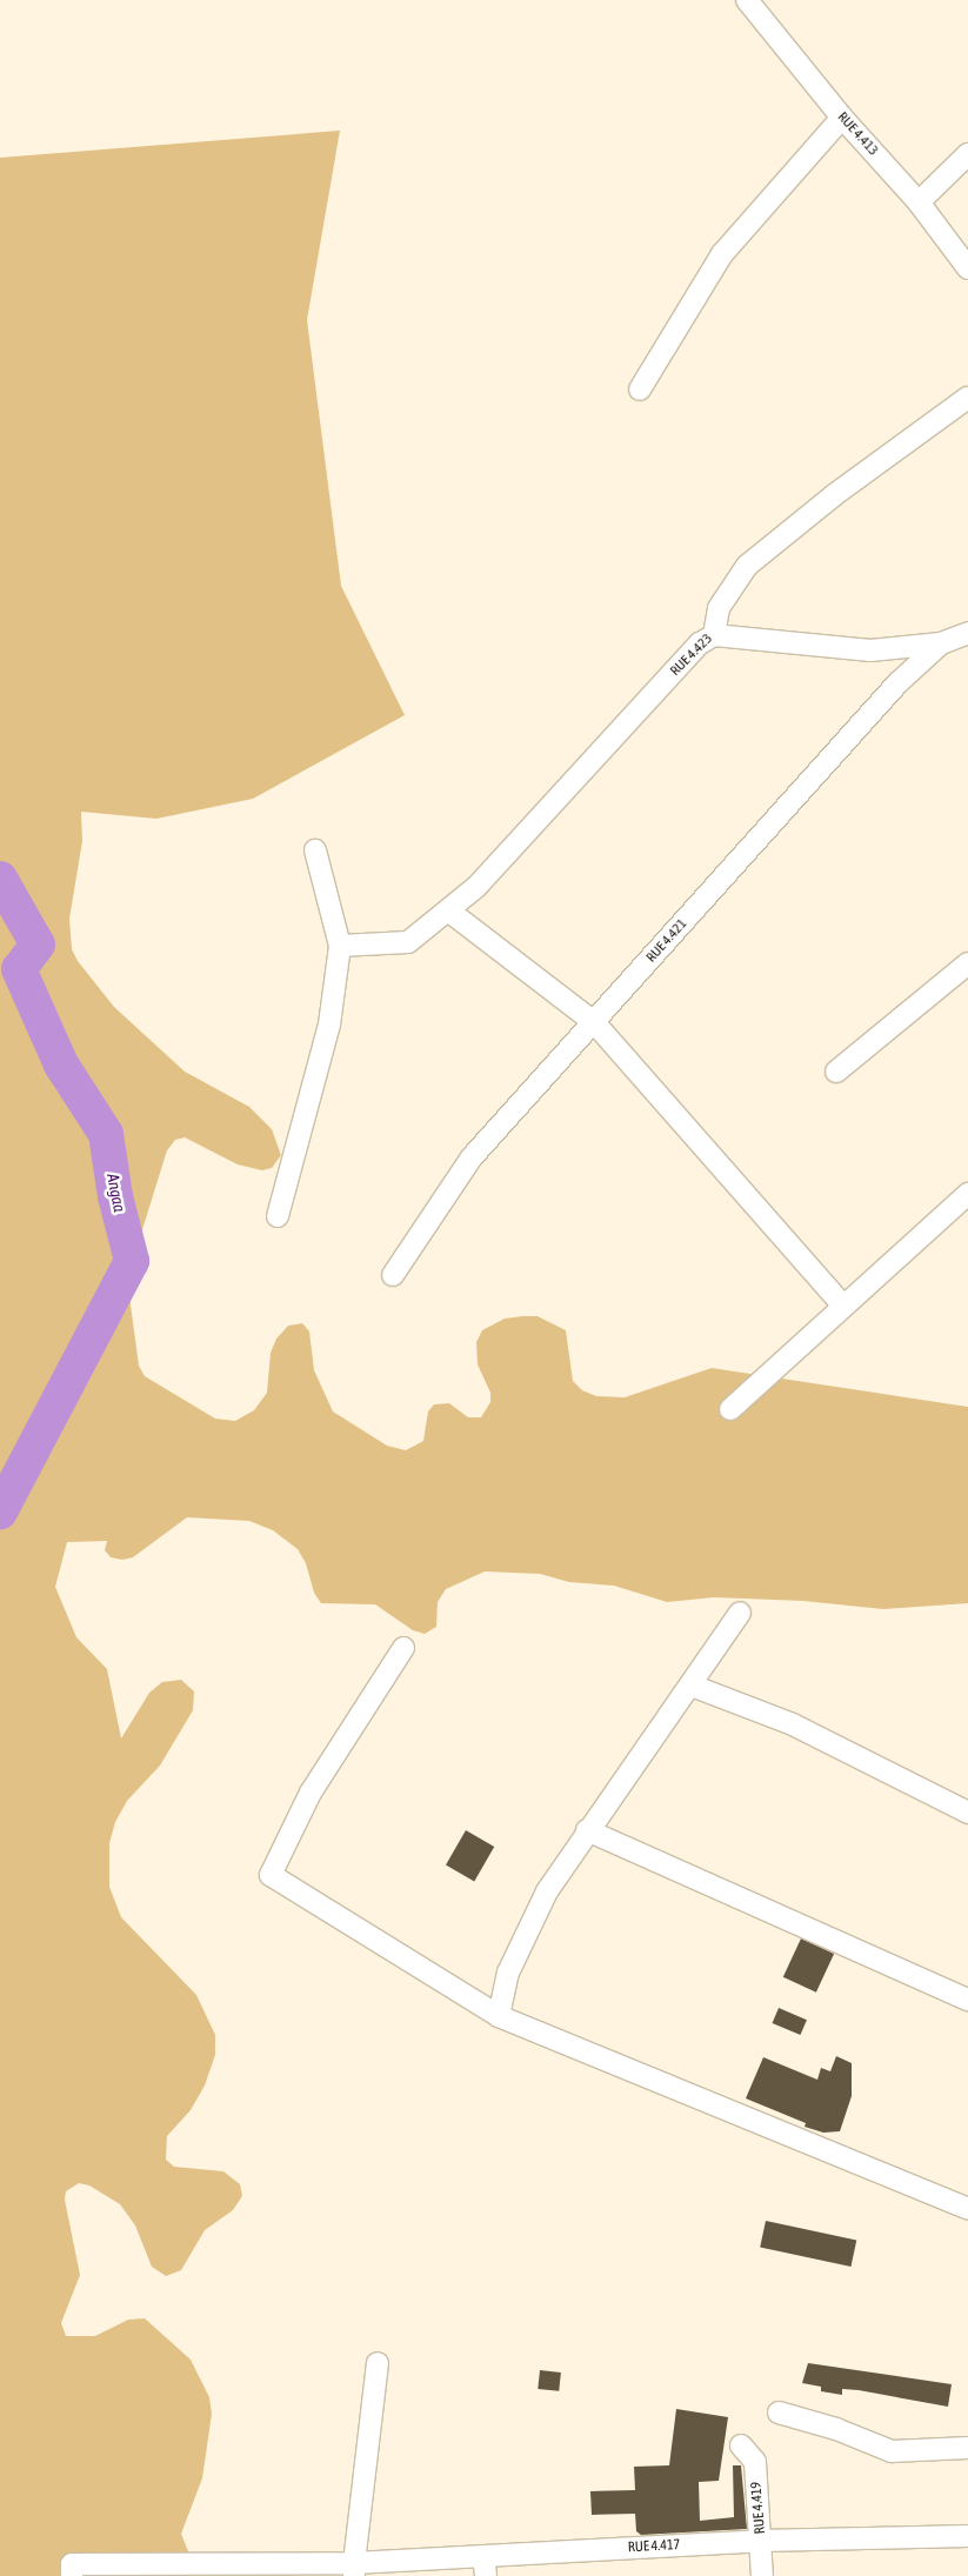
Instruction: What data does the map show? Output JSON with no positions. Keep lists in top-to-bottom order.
{
  "streets": {
    "street": [
      "RUE 4.413",
      "RUE 4.423",
      "RUE 4.421",
      "RUE 4.419",
      "RUE 4.417"
    ]
  },
  "crossings": [
    ["RUE 4.419", "RUE 4.417"]
  ],
  "water": ["Angaa"]
}
